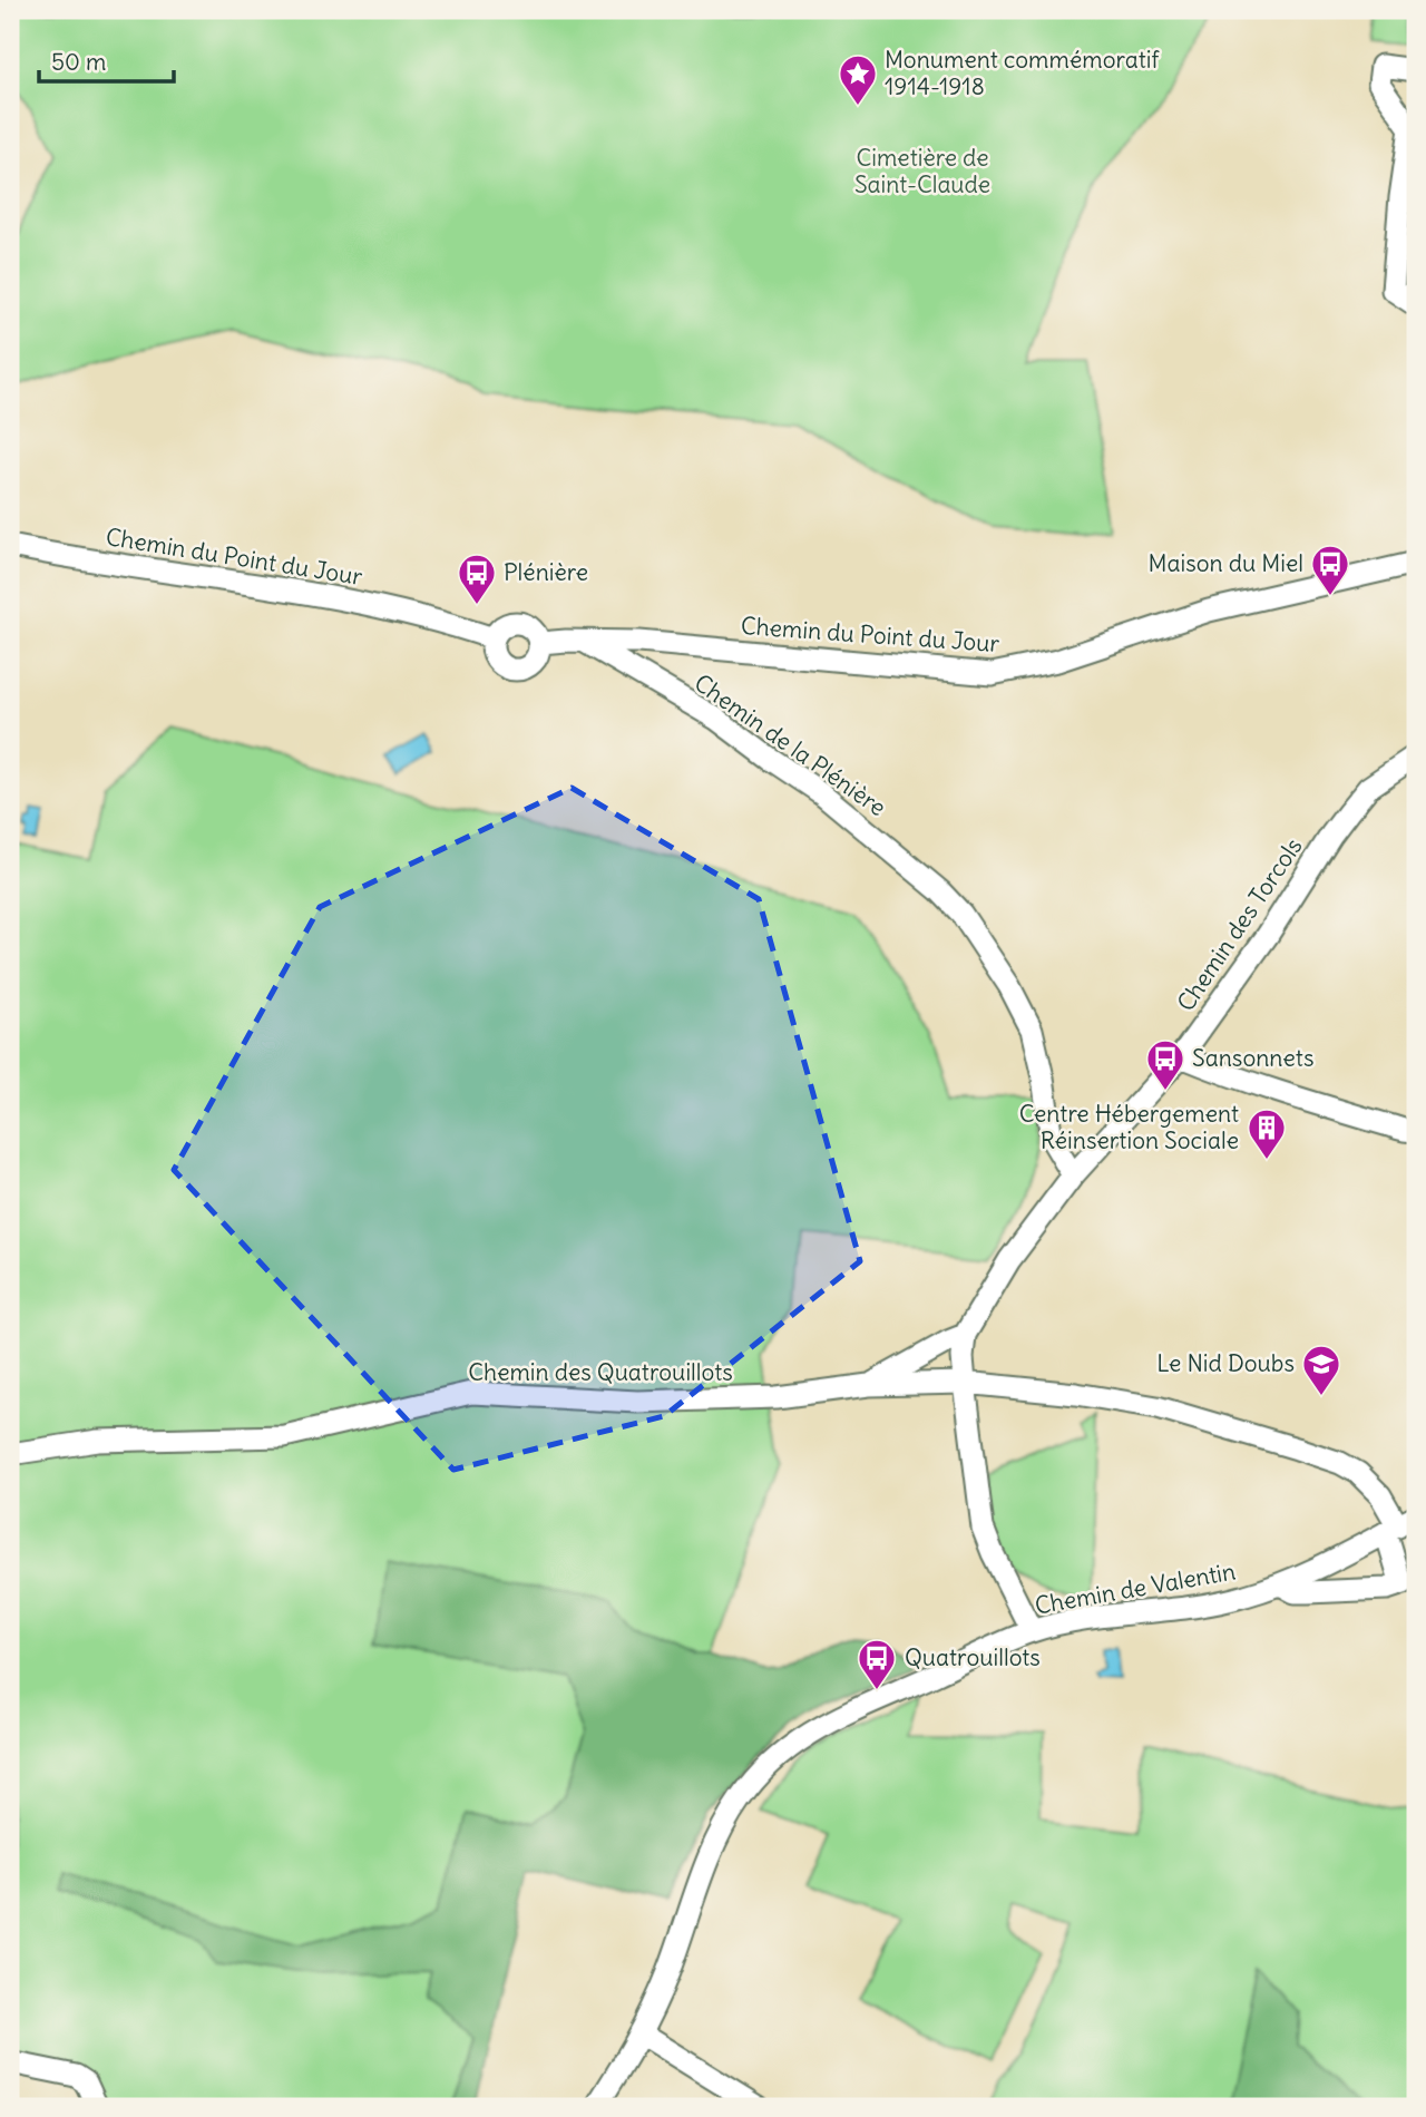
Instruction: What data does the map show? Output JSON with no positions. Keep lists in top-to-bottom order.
{
  "streets": {
    "street": [
      "Chemin du Point du Jour",
      "Chemin de la Plénière",
      "Chemin des Torcols",
      "Chemin des Quatrouillots",
      "Chemin de Valentin"
    ]
  },
  "crossings": [
    ["Chemin du Point du Jour", "Chemin de la Plénière"],
    ["Chemin de la Plénière", "Chemin des Torcols"],
    ["Chemin des Torcols", "Chemin des Quatrouillots"],
    ["Chemin des Torcols", "Chemin de Valentin"]
  ],
  "parks": ["Cimetière de Saint-Claude"],
  "places": {
    "place": ["Monument commémoratif 1914-1918"],
    "bus stop": [
      "Maison du Miel",
      "Plénière",
      "Sansonnets",
      "Quatrouillots"
    ],
    "building": ["Centre Hébergement Réinsertion Sociale"],
    "school or university": ["Le Nid Doubs"]
  },
  "scale_bar": "50 m"
}
